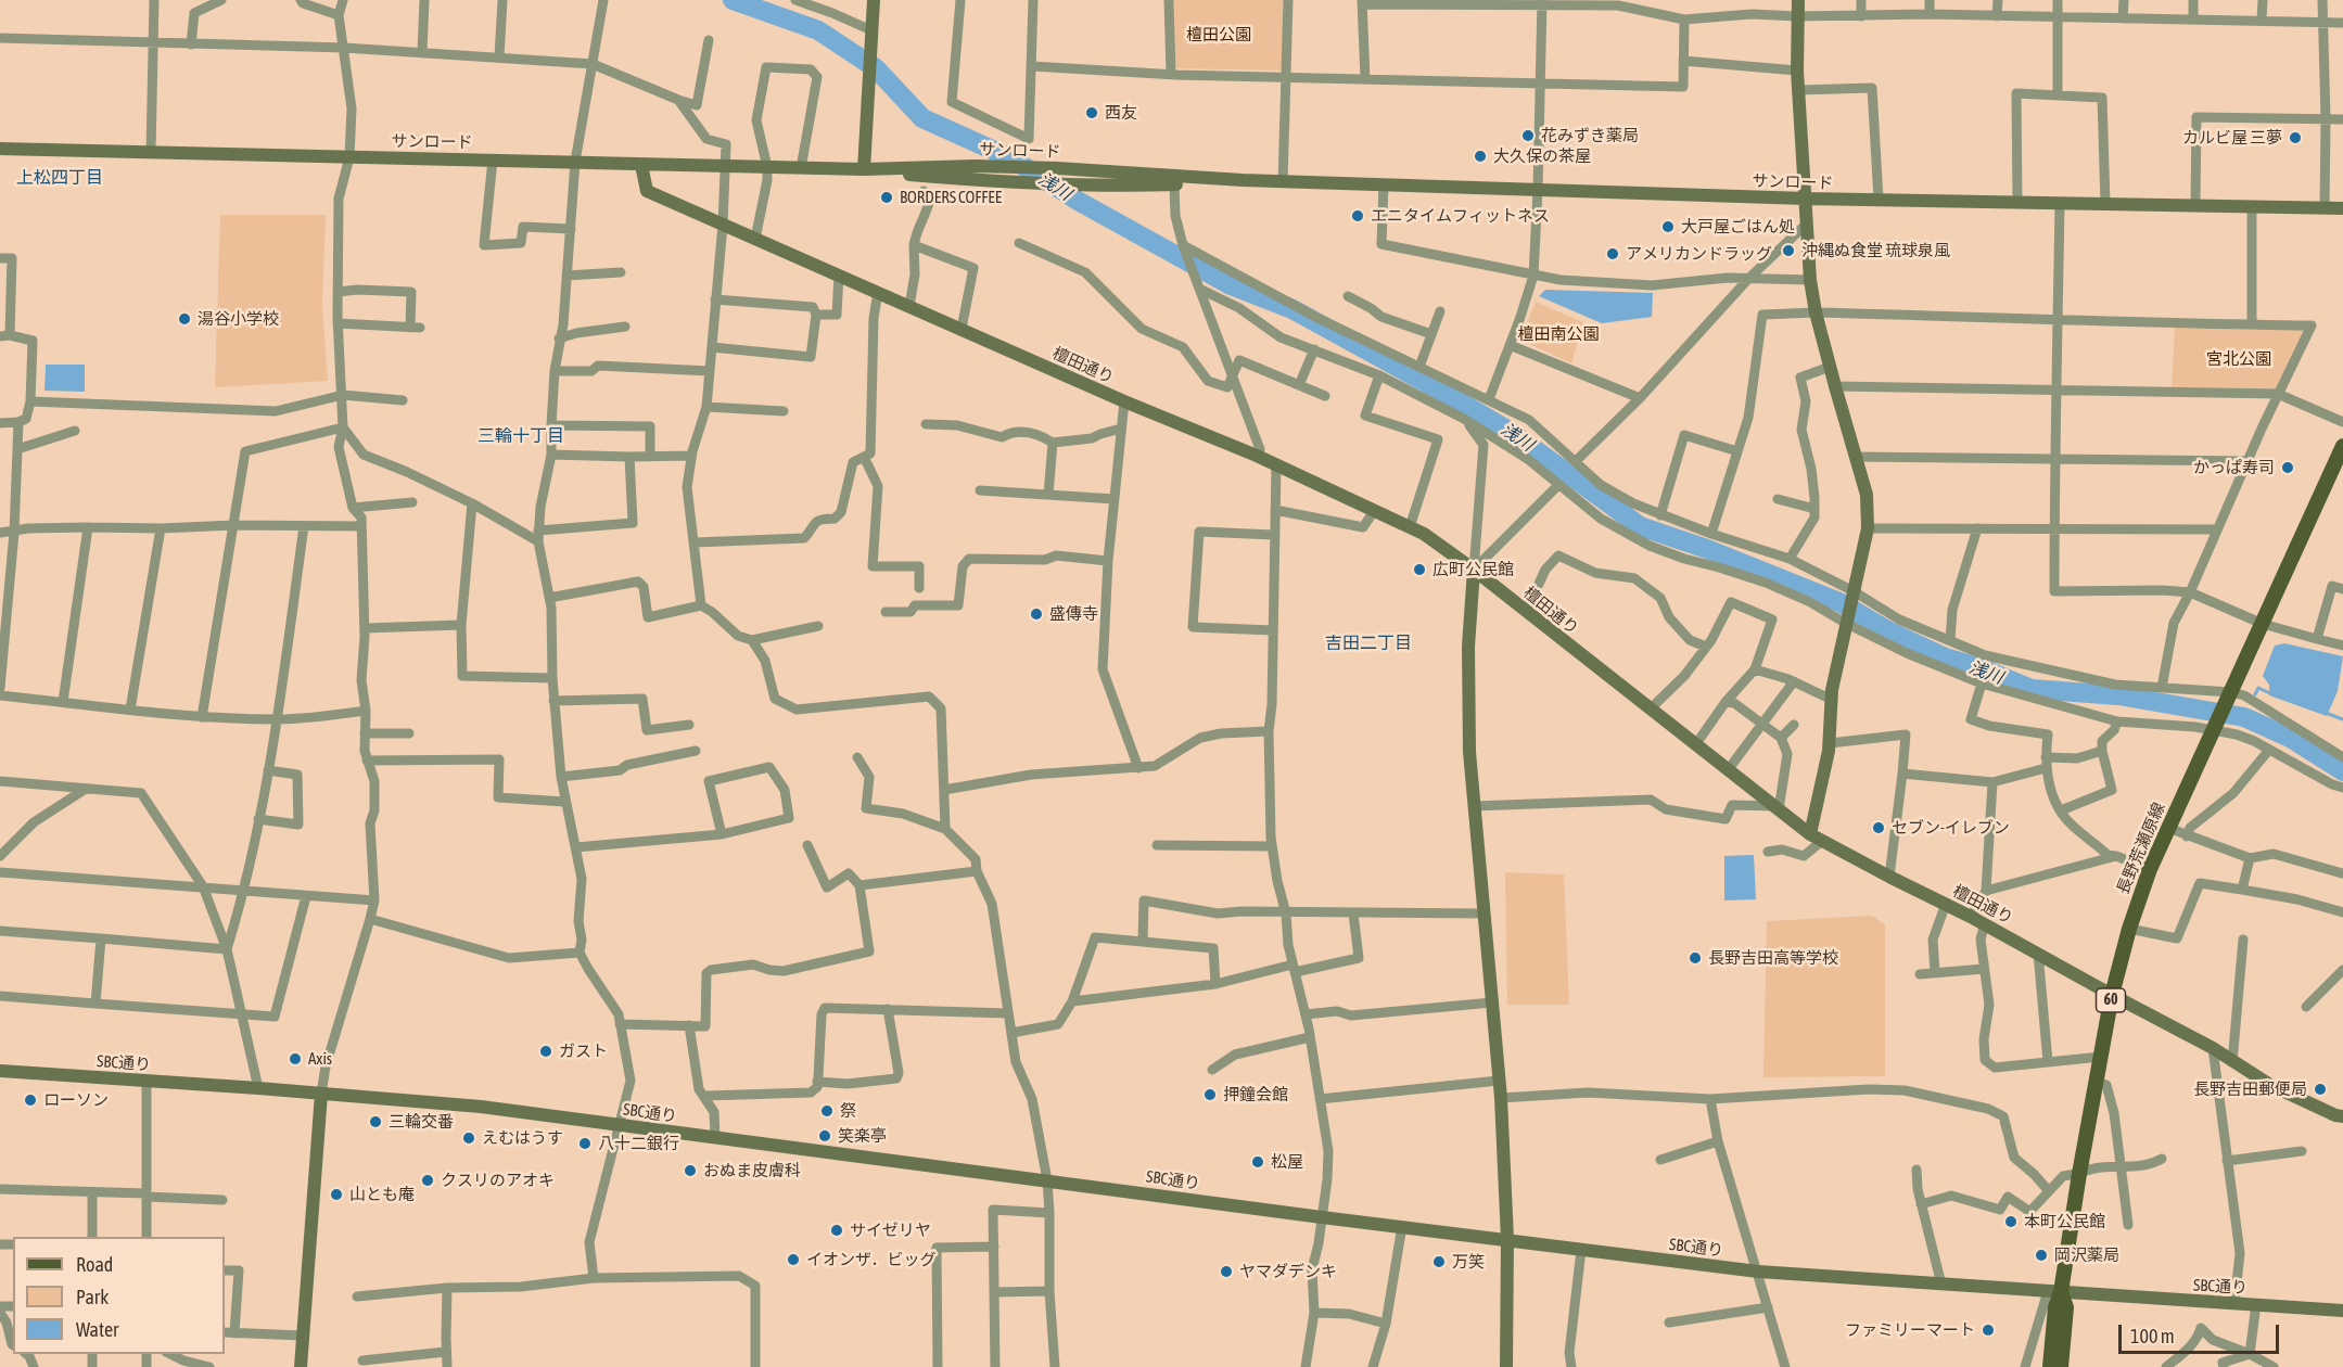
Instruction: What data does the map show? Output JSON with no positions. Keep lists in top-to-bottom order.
{
  "streets": {
    "main road": ["長野荒瀬原線", "60"],
    "street": ["サンロード", "檀田通り", "SBC通り"]
  },
  "crossings": [
    ["サンロード", "檀田通り"],
    ["檀田通り", "長野荒瀬原線"],
    ["長野荒瀬原線", "SBC通り"]
  ],
  "districts": ["上松四丁目", "三輪十丁目", "吉田二丁目"],
  "water": ["浅川"],
  "parks": ["檀田公園", "檀田南公園", "宮北公園"],
  "places": [
    "西友",
    "花みずき薬局",
    "カルビ屋 三夢",
    "大久保の茶屋",
    "BORDERS COFFEE",
    "エニタイムフィットネス",
    "大戸屋ごはん処",
    "沖縄ぬ食堂 琉球泉風",
    "アメリカンドラッグ",
    "湯谷小学校",
    "かっぱ寿司",
    "広町公民館",
    "盛傳寺",
    "セブン-イレブン",
    "長野吉田高等学校",
    "ガスト",
    "Axis",
    "長野吉田郵便局",
    "押鐘会館",
    "ローソン",
    "祭",
    "三輪交番",
    "笑楽亭",
    "えむはうす",
    "八十二銀行",
    "松屋",
    "おぬま皮膚科",
    "クスリのアオキ",
    "山とも庵",
    "本町公民館",
    "サイゼリヤ",
    "岡沢薬局",
    "イオンザ．ビッグ",
    "万笑",
    "ヤマダデンキ",
    "ファミリーマート"
  ],
  "legend": ["Road", "Park", "Water"],
  "scale_bar": "100 m"
}
